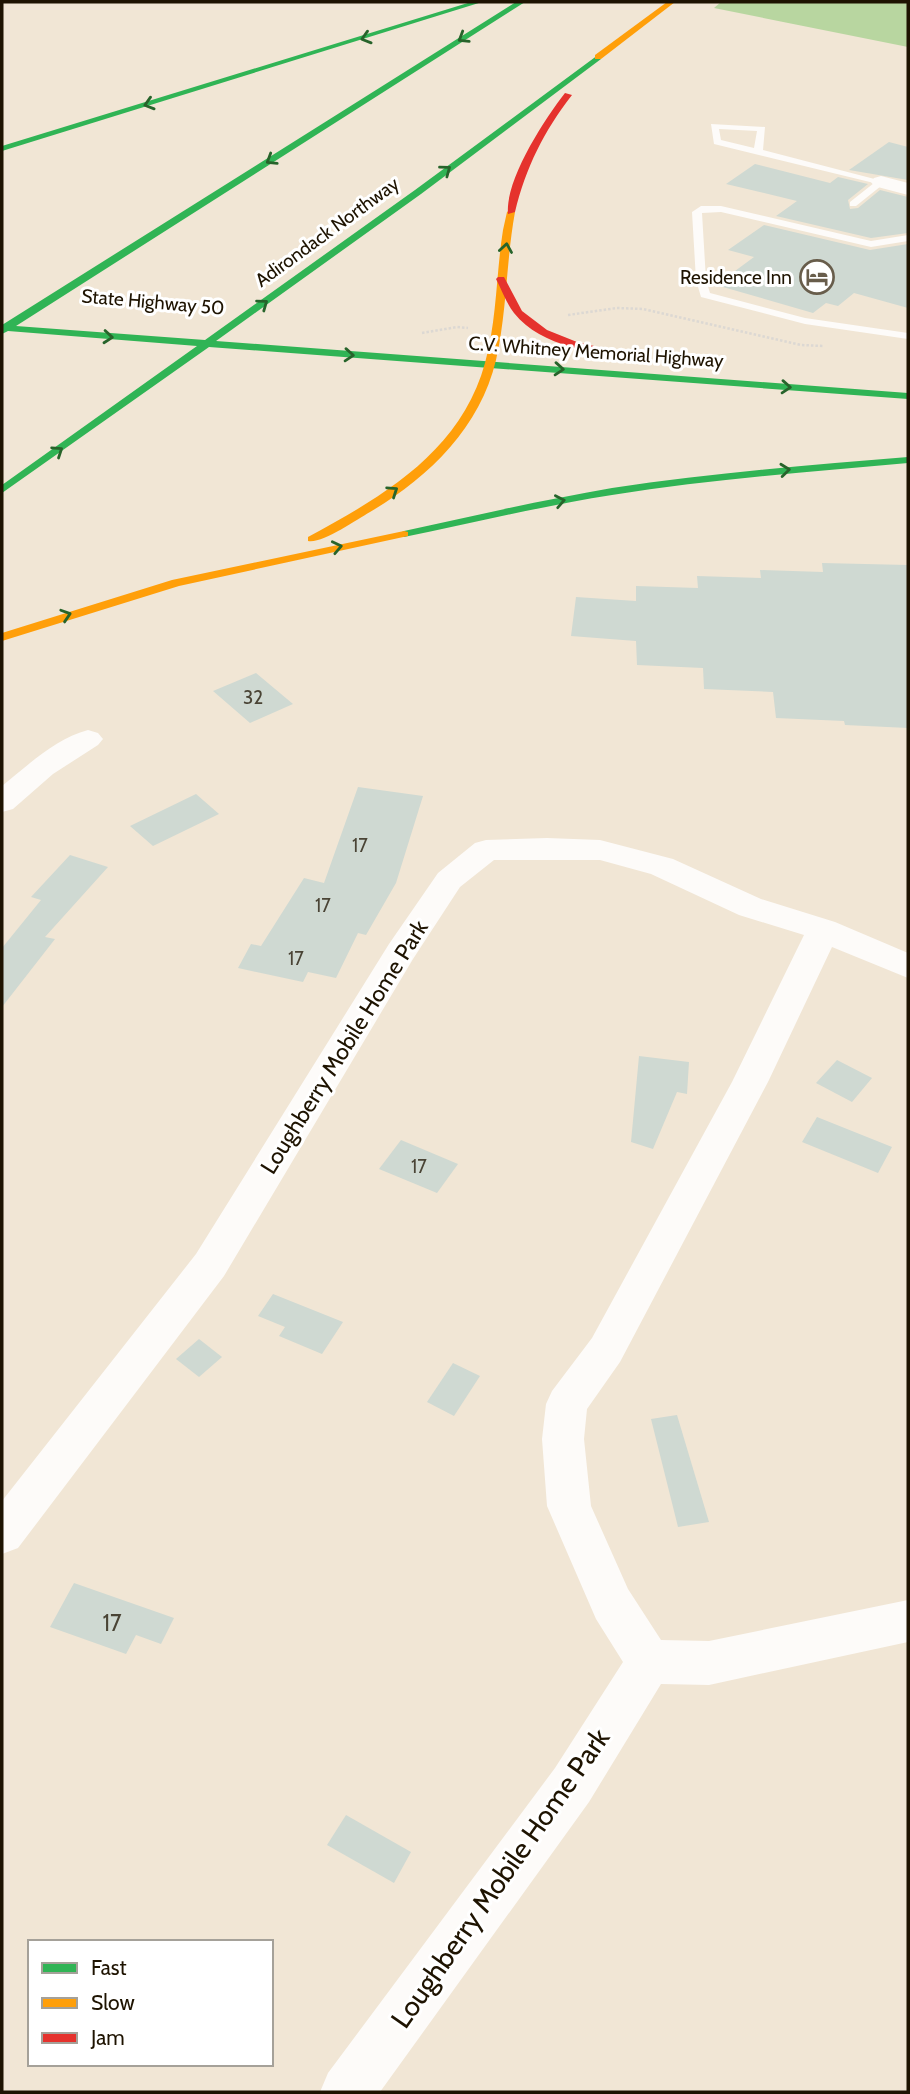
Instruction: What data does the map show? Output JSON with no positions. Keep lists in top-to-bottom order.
{
  "streets": {
    "highway": ["Adirondack Northway", "State Highway 50", "C.V. Whitney Memorial Highway"],
    "street": ["Loughberry Mobile Home Park"]
  },
  "crossings": [
    ["State Highway 50", "C.V. Whitney Memorial Highway"]
  ],
  "places": {
    "hotel": ["Residence Inn"]
  },
  "house_numbers": [
    "32",
    "17",
    "17",
    "17",
    "17",
    "17"
  ],
  "legend": ["Fast", "Slow", "Jam"]
}
